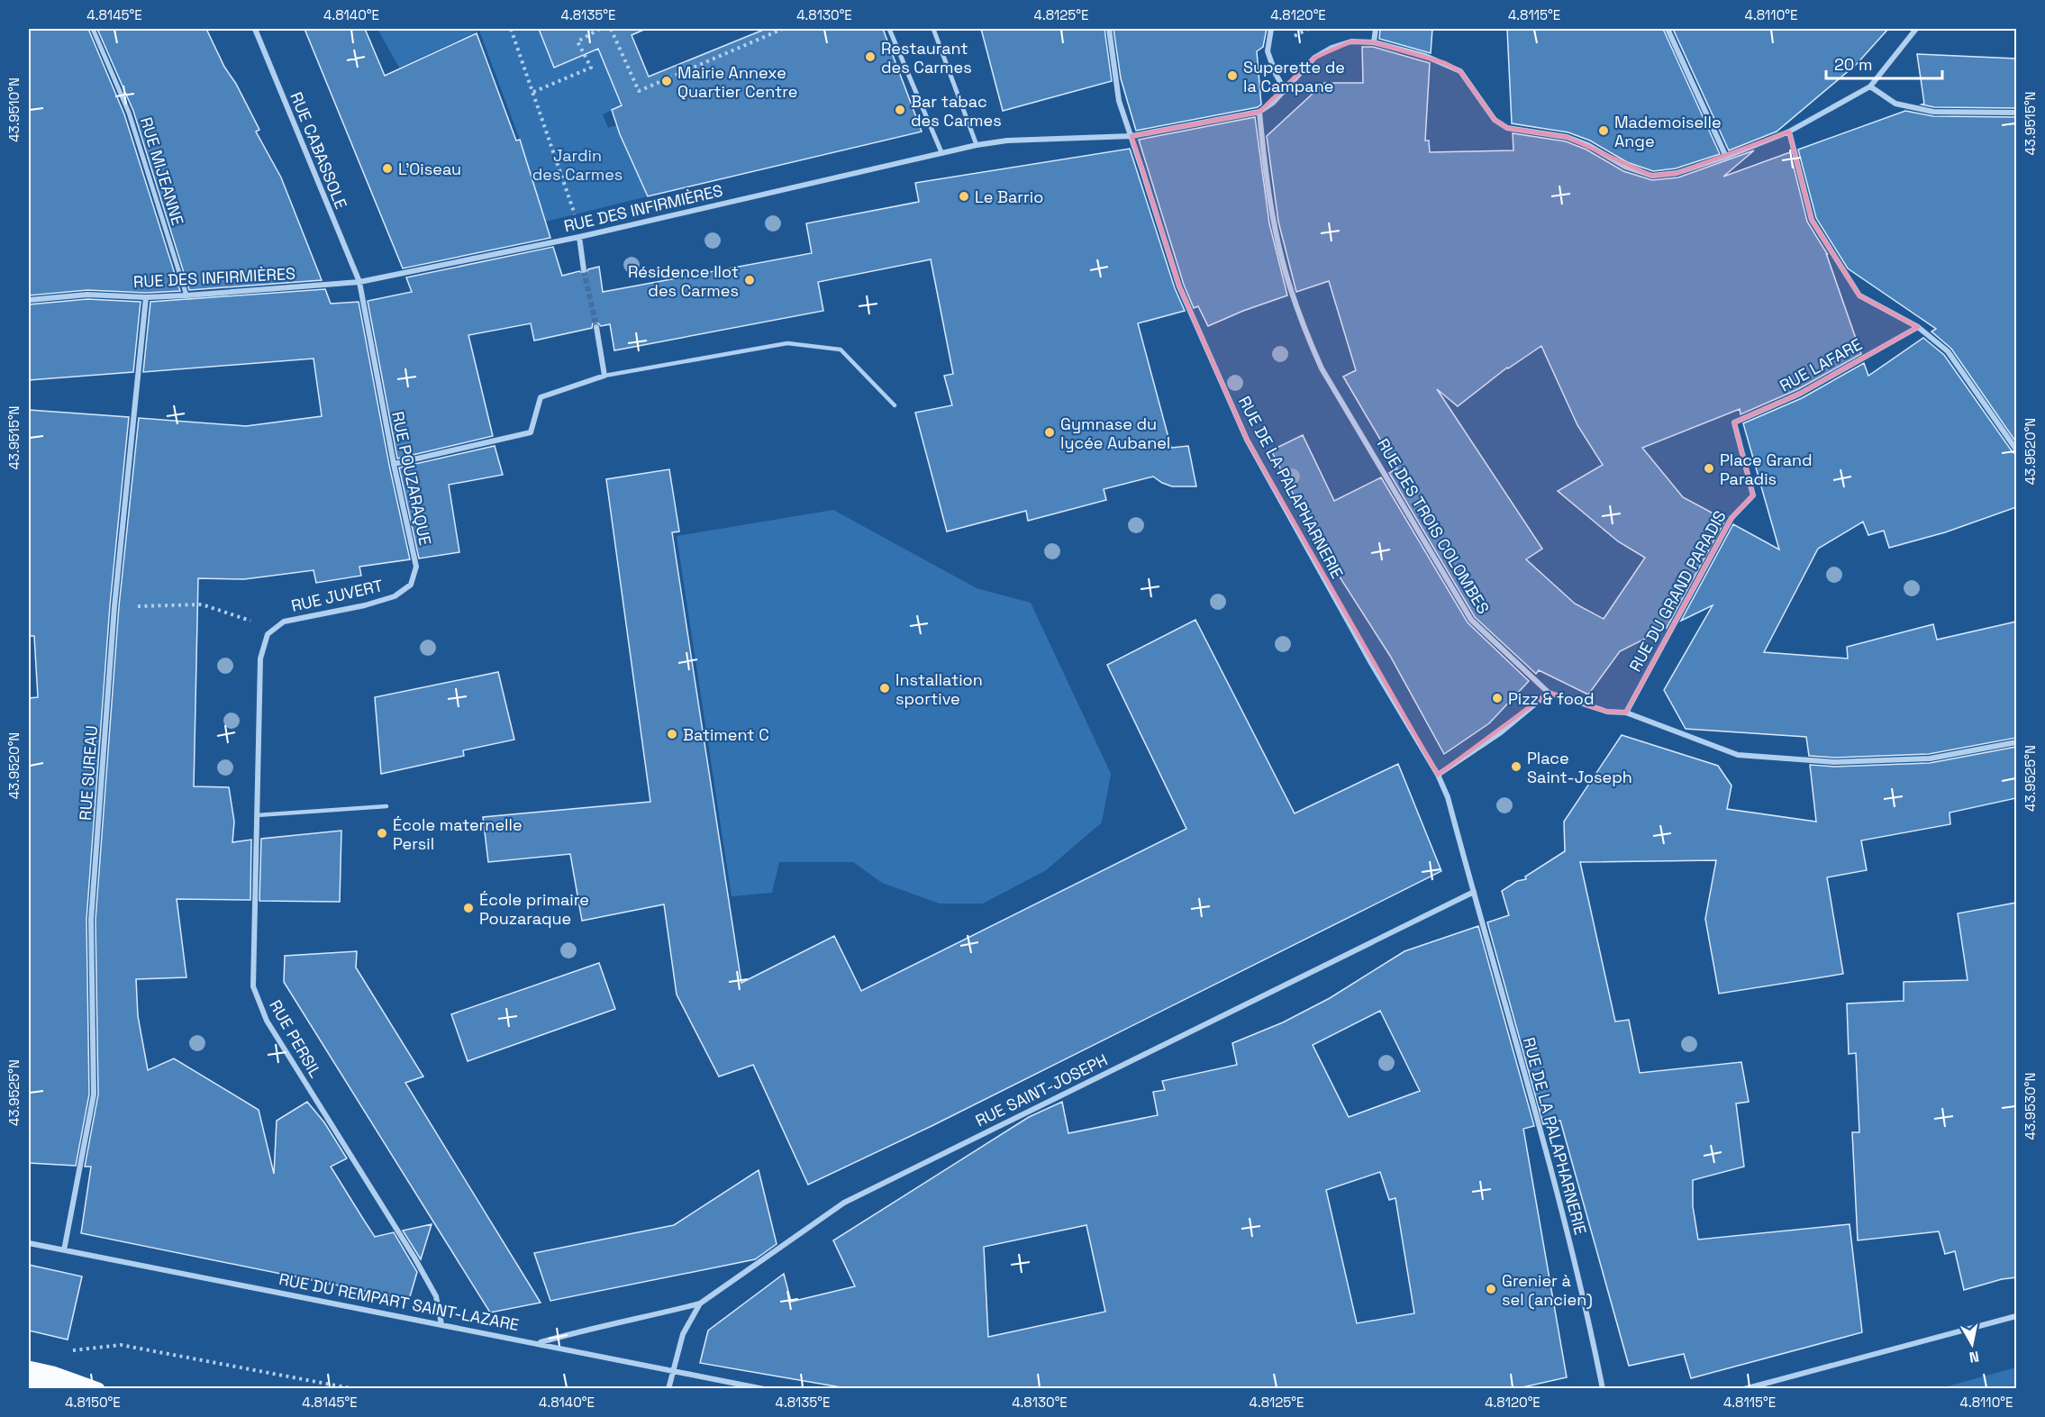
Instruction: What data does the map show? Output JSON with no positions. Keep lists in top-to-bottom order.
{
  "streets": {
    "street": [
      "RUE CABASSOLE",
      "RUE MIJEANNE",
      "RUE DES INFIRMIÈRES",
      "RUE LAFARE",
      "RUE POUZARAQUE",
      "RUE DE LA PALAPHARNERIE",
      "RUE DES TROIS COLOMBES",
      "RUE DU GRAND PARADIS",
      "RUE JUVERT",
      "RUE SUREAU",
      "RUE PERSIL",
      "RUE SAINT-JOSEPH",
      "RUE DU REMPART SAINT-LAZARE"
    ]
  },
  "crossings": [
    ["RUE CABASSOLE", "RUE DES INFIRMIÈRES"],
    ["RUE CABASSOLE", "RUE POUZARAQUE"],
    ["RUE MIJEANNE", "RUE DES INFIRMIÈRES"],
    ["RUE DES INFIRMIÈRES", "RUE POUZARAQUE"],
    ["RUE DES INFIRMIÈRES", "RUE DE LA PALAPHARNERIE"],
    ["RUE DES INFIRMIÈRES", "RUE DES TROIS COLOMBES"],
    ["RUE DES INFIRMIÈRES", "RUE SUREAU"],
    ["RUE LAFARE", "RUE DU GRAND PARADIS"],
    ["RUE POUZARAQUE", "RUE JUVERT"],
    ["RUE DE LA PALAPHARNERIE", "RUE SAINT-JOSEPH"],
    ["RUE DES TROIS COLOMBES", "RUE DU GRAND PARADIS"],
    ["RUE JUVERT", "RUE PERSIL"],
    ["RUE SUREAU", "RUE DU REMPART SAINT-LAZARE"],
    ["RUE PERSIL", "RUE DU REMPART SAINT-LAZARE"],
    ["RUE SAINT-JOSEPH", "RUE DU REMPART SAINT-LAZARE"]
  ],
  "parks": ["Jardin des Carmes"],
  "places": [
    "Restaurant des Carmes",
    "Superette de la Campane",
    "Mairie Annexe Quartier Centre",
    "Bar tabac des Carmes",
    "Mademoiselle Ange",
    "L’Oiseau",
    "Le Barrio",
    "Résidence Ilot des Carmes",
    "Gymnase du lycée Aubanel",
    "Place Grand Paradis",
    "Installation sportive",
    "Pizz & food",
    "Batiment C",
    "Place Saint-Joseph",
    "École maternelle Persil",
    "École primaire Pouzaraque",
    "Grenier à sel (ancien)"
  ],
  "scale_bar": "20 m",
  "north": "bottom",
  "coordinates": [
    "4.8145°E",
    "4.8140°E",
    "4.8135°E",
    "4.8130°E",
    "4.8125°E",
    "4.8120°E",
    "4.8115°E",
    "4.8110°E",
    "43.9510°N",
    "43.9515°N",
    "43.9520°N",
    "43.9525°N",
    "43.9530°N",
    "4.8150°E"
  ]
}
